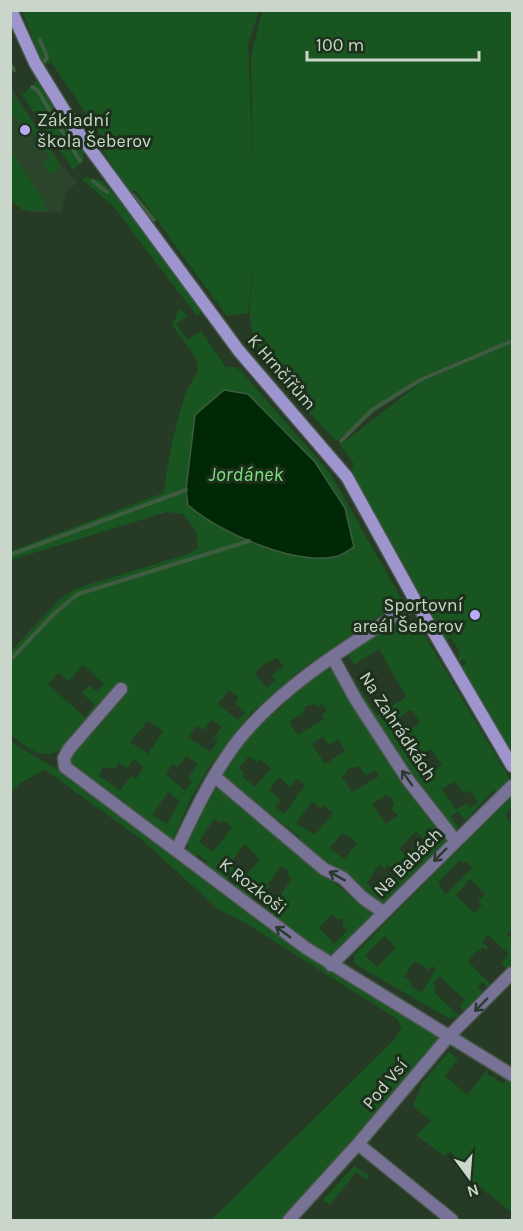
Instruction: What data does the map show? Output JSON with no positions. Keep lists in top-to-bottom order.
{
  "streets": {
    "street": [
      "K Hrnčířům",
      "Na Zahrádkách",
      "Na Babách",
      "K Rozkoši",
      "Pod Vsí"
    ]
  },
  "crossings": [
    ["Na Zahrádkách", "Na Babách"],
    ["Na Babách", "K Rozkoši"],
    ["K Rozkoši", "Pod Vsí"]
  ],
  "one_way": ["Na Zahrádkách", "Na Babách"],
  "water": ["Jordánek"],
  "places": ["Základní škola Šeberov", "Sportovní areál Šeberov"],
  "scale_bar": "100 m",
  "north": "bottom"
}
